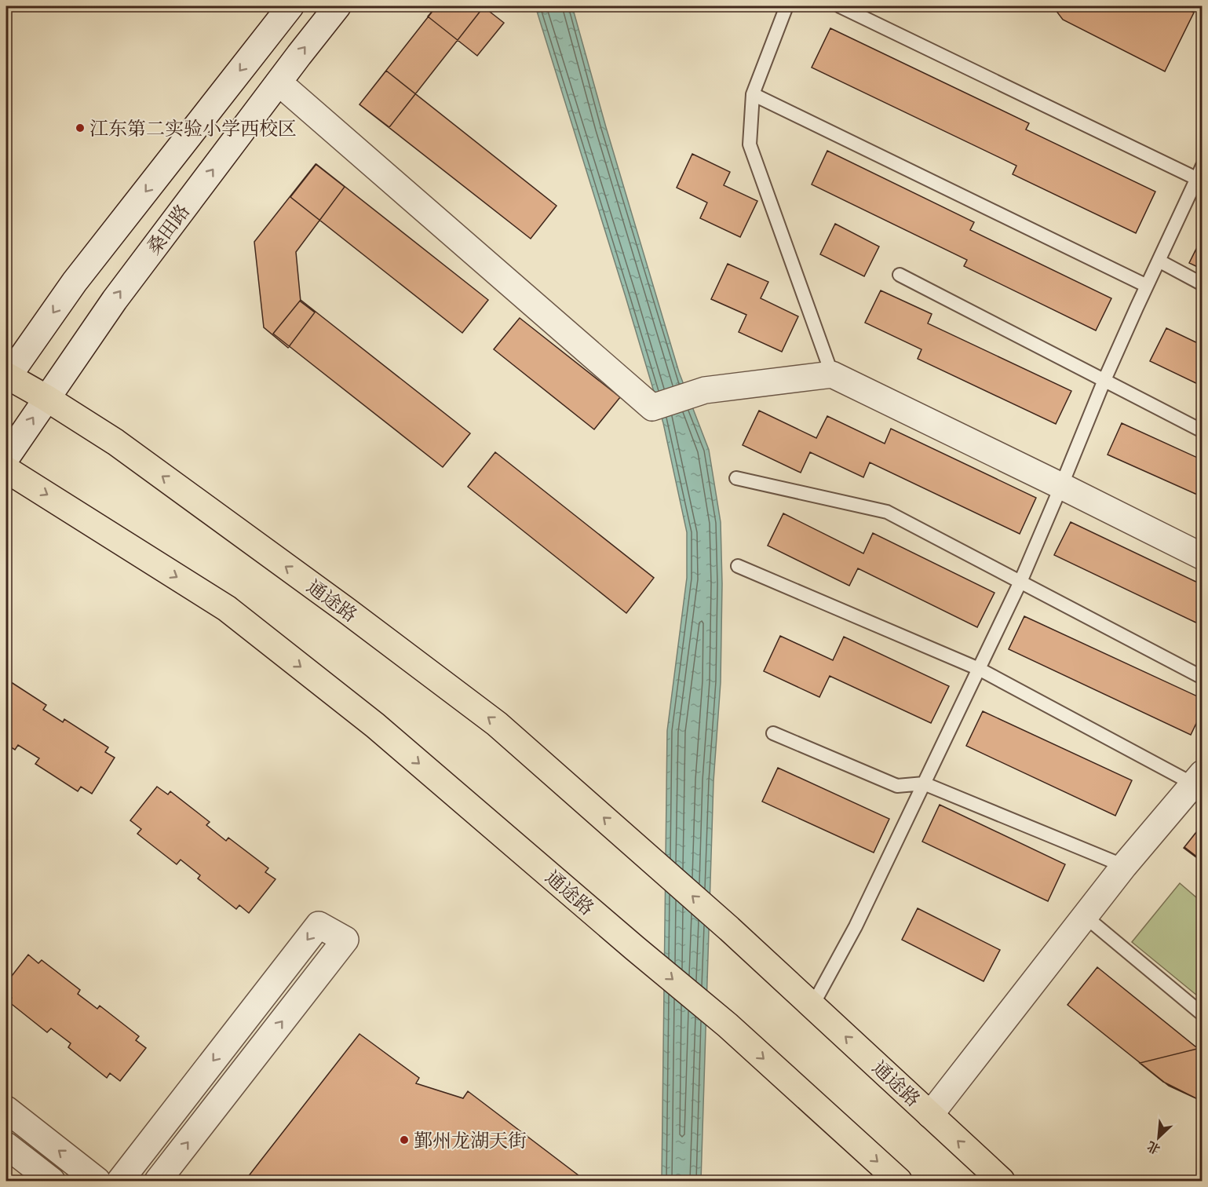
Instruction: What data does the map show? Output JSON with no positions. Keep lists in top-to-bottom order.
{
  "streets": {
    "main road": ["通途路"],
    "street": ["桑田路"]
  },
  "crossings": [
    ["桑田路", "通途路"]
  ],
  "places": ["江东第二实验小学西校区", "鄞州龙湖天街"],
  "north": "bottom left"
}
